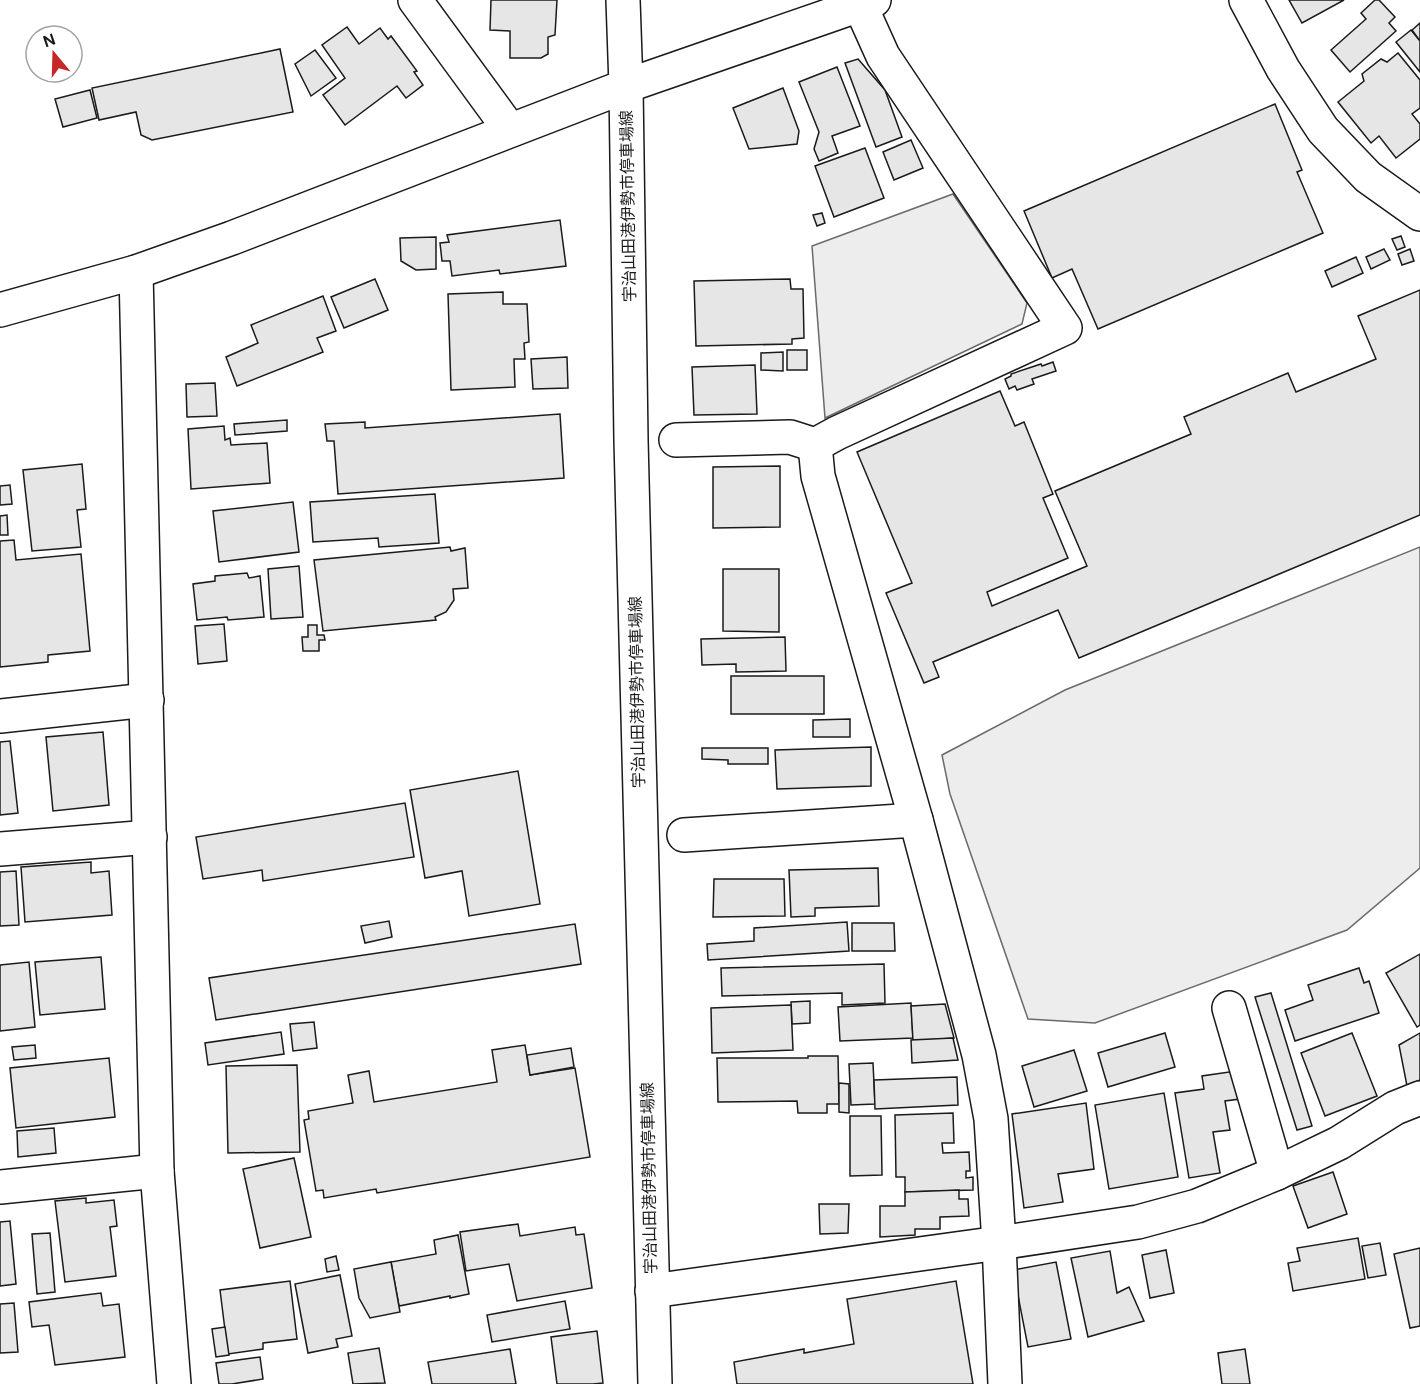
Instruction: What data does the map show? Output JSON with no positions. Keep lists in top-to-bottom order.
{
  "streets": {
    "street": ["宇治山田港伊勢市停車場線"]
  },
  "north": "top"
}
